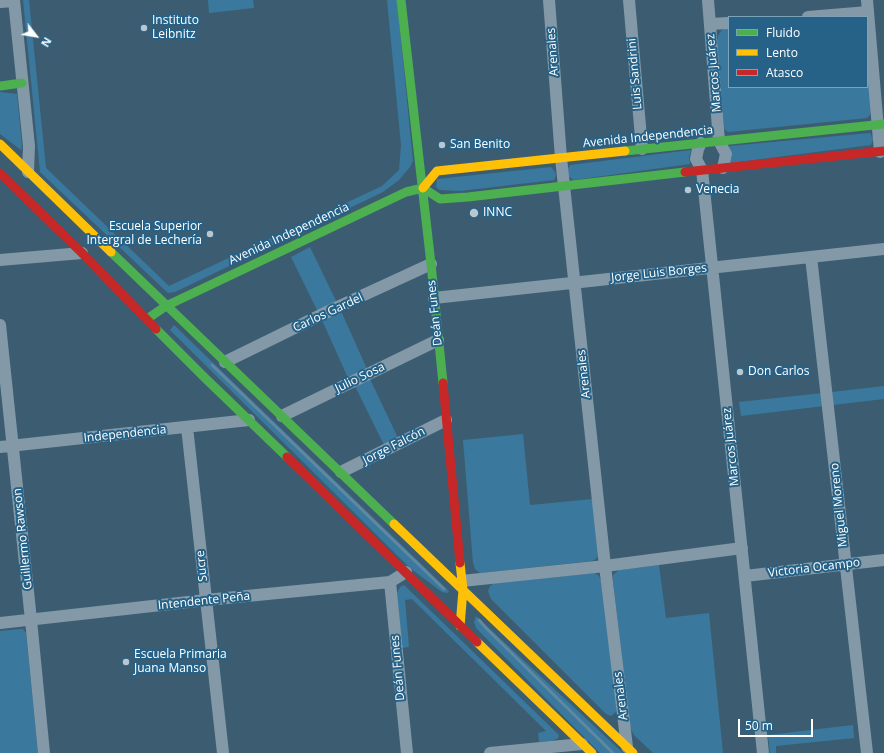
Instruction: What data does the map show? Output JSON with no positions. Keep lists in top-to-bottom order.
{
  "streets": {
    "main road": ["Avenida Independencia", "Deán Funes"],
    "street": [
      "Arenales",
      "Marcos Juárez",
      "Luis Sandrini",
      "Jorge Luis Borges",
      "Carlos Gardel",
      "Julio Sosa",
      "Independencia",
      "Jorge Falcón",
      "Miguel Moreno",
      "Guillermo Rawson",
      "Sucre",
      "Victoria Ocampo",
      "Intendente Peña"
    ]
  },
  "crossings": [
    ["Arenales", "Avenida Independencia"],
    ["Arenales", "Jorge Luis Borges"],
    ["Marcos Juárez", "Avenida Independencia"],
    ["Marcos Juárez", "Jorge Luis Borges"],
    ["Marcos Juárez", "Victoria Ocampo"],
    ["Luis Sandrini", "Avenida Independencia"],
    ["Avenida Independencia", "Deán Funes"],
    ["Jorge Luis Borges", "Deán Funes"],
    ["Jorge Luis Borges", "Miguel Moreno"],
    ["Carlos Gardel", "Deán Funes"],
    ["Deán Funes", "Julio Sosa"],
    ["Deán Funes", "Jorge Falcón"],
    ["Deán Funes", "Intendente Peña"],
    ["Independencia", "Guillermo Rawson"],
    ["Independencia", "Sucre"],
    ["Miguel Moreno", "Victoria Ocampo"],
    ["Guillermo Rawson", "Intendente Peña"],
    ["Sucre", "Intendente Peña"]
  ],
  "places": [
    "Instituto Leibnitz",
    "San Benito",
    "Venecia",
    "INNC",
    "Escuela Superior Intergral de Lechería",
    "Don Carlos",
    "Escuela Primaria Juana Manso"
  ],
  "legend": ["Fluido", "Lento", "Atasco"],
  "scale_bar": "50 m",
  "north": "bottom right"
}
